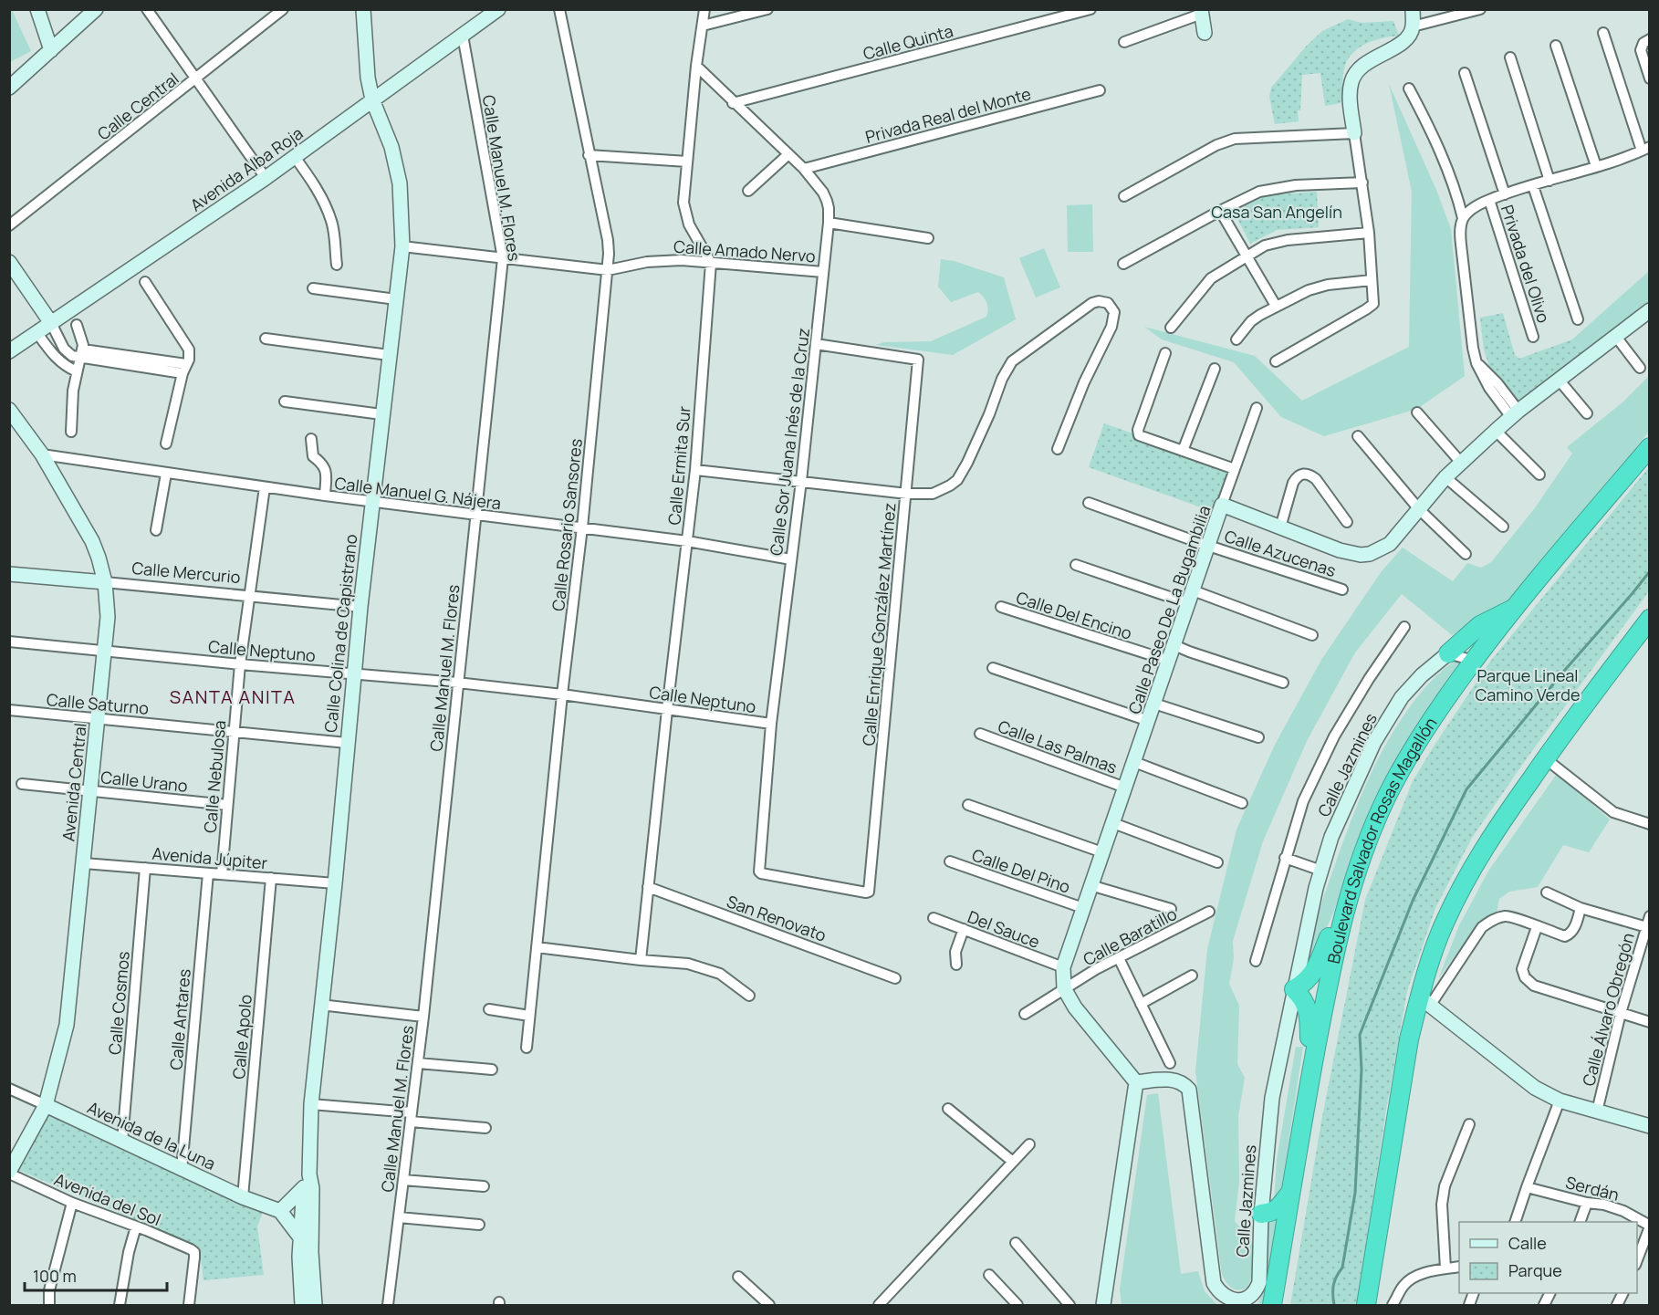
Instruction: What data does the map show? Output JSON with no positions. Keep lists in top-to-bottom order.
{
  "streets": {
    "highway": ["Boulevard Salvador Rosas Magallón"],
    "street": [
      "Calle Quinta",
      "Calle Central",
      "Privada Real del Monte",
      "Avenida Alba Roja",
      "Calle Manuel M. Flores",
      "Calle Amado Nervo",
      "Privada del Olivo",
      "Calle Sor Juana Inés de la Cruz",
      "Calle Ermita Sur",
      "Calle Manuel G. Nájera",
      "Calle Rosario Sansores",
      "Calle Azucenas",
      "Calle Mercurio",
      "Calle Paseo De La Bugambilia",
      "Calle Del Encino",
      "Calle Enrique González Martínez",
      "Calle Colina de Capistrano",
      "Calle Neptuno",
      "Calle Saturno",
      "Calle Las Palmas",
      "Calle Jazmines",
      "Calle Nebulosa",
      "Calle Urano",
      "Avenida Central",
      "Avenida Júpiter",
      "Calle Del Pino",
      "San Renovato",
      "Del Sauce",
      "Calle Baratillo",
      "Calle Cosmos",
      "Calle Álvaro Obregón",
      "Calle Antares",
      "Calle Apolo",
      "Avenida de la Luna",
      "Serdán",
      "Avenida del Sol"
    ]
  },
  "crossings": [
    ["Calle Quinta", "Calle Sor Juana Inés de la Cruz"],
    ["Privada Real del Monte", "Calle Sor Juana Inés de la Cruz"],
    ["Avenida Alba Roja", "Calle Manuel M. Flores"],
    ["Avenida Alba Roja", "Calle Colina de Capistrano"],
    ["Calle Manuel M. Flores", "Calle Amado Nervo"],
    ["Calle Manuel M. Flores", "Calle Manuel G. Nájera"],
    ["Calle Manuel M. Flores", "Calle Neptuno"],
    ["Calle Amado Nervo", "Calle Sor Juana Inés de la Cruz"],
    ["Calle Amado Nervo", "Calle Ermita Sur"],
    ["Calle Amado Nervo", "Calle Rosario Sansores"],
    ["Calle Amado Nervo", "Calle Colina de Capistrano"],
    ["Calle Sor Juana Inés de la Cruz", "Calle Manuel G. Nájera"],
    ["Calle Sor Juana Inés de la Cruz", "Calle Enrique González Martínez"],
    ["Calle Sor Juana Inés de la Cruz", "Calle Neptuno"],
    ["Calle Ermita Sur", "Calle Manuel G. Nájera"],
    ["Calle Ermita Sur", "Calle Neptuno"],
    ["Calle Ermita Sur", "San Renovato"],
    ["Calle Manuel G. Nájera", "Calle Rosario Sansores"],
    ["Calle Manuel G. Nájera", "Calle Colina de Capistrano"],
    ["Calle Manuel G. Nájera", "Calle Nebulosa"],
    ["Calle Manuel G. Nájera", "Avenida Central"],
    ["Calle Rosario Sansores", "Calle Neptuno"],
    ["Calle Azucenas", "Calle Paseo De La Bugambilia"],
    ["Calle Mercurio", "Calle Colina de Capistrano"],
    ["Calle Mercurio", "Calle Nebulosa"],
    ["Calle Mercurio", "Avenida Central"],
    ["Calle Paseo De La Bugambilia", "Calle Del Encino"],
    ["Calle Paseo De La Bugambilia", "Calle Las Palmas"],
    ["Calle Paseo De La Bugambilia", "Calle Del Pino"],
    ["Calle Paseo De La Bugambilia", "Del Sauce"],
    ["Calle Paseo De La Bugambilia", "Calle Baratillo"],
    ["Calle Colina de Capistrano", "Calle Neptuno"],
    ["Calle Colina de Capistrano", "Calle Saturno"],
    ["Calle Colina de Capistrano", "Avenida Júpiter"],
    ["Calle Neptuno", "Calle Nebulosa"],
    ["Calle Neptuno", "Avenida Central"],
    ["Calle Saturno", "Calle Nebulosa"],
    ["Calle Saturno", "Avenida Central"],
    ["Calle Nebulosa", "Calle Urano"],
    ["Calle Nebulosa", "Avenida Júpiter"],
    ["Calle Urano", "Avenida Central"],
    ["Avenida Central", "Avenida Júpiter"],
    ["Avenida Central", "Avenida de la Luna"],
    ["Avenida Central", "Avenida del Sol"],
    ["Avenida Júpiter", "Calle Cosmos"],
    ["Avenida Júpiter", "Calle Antares"],
    ["Avenida Júpiter", "Calle Apolo"],
    ["Calle Cosmos", "Avenida de la Luna"],
    ["Calle Antares", "Avenida de la Luna"],
    ["Calle Apolo", "Avenida de la Luna"]
  ],
  "districts": ["SANTA ANITA"],
  "parks": ["Casa San Angelín", "Parque Lineal Camino Verde"],
  "legend": ["Calle", "Parque"],
  "scale_bar": "100 m"
}
